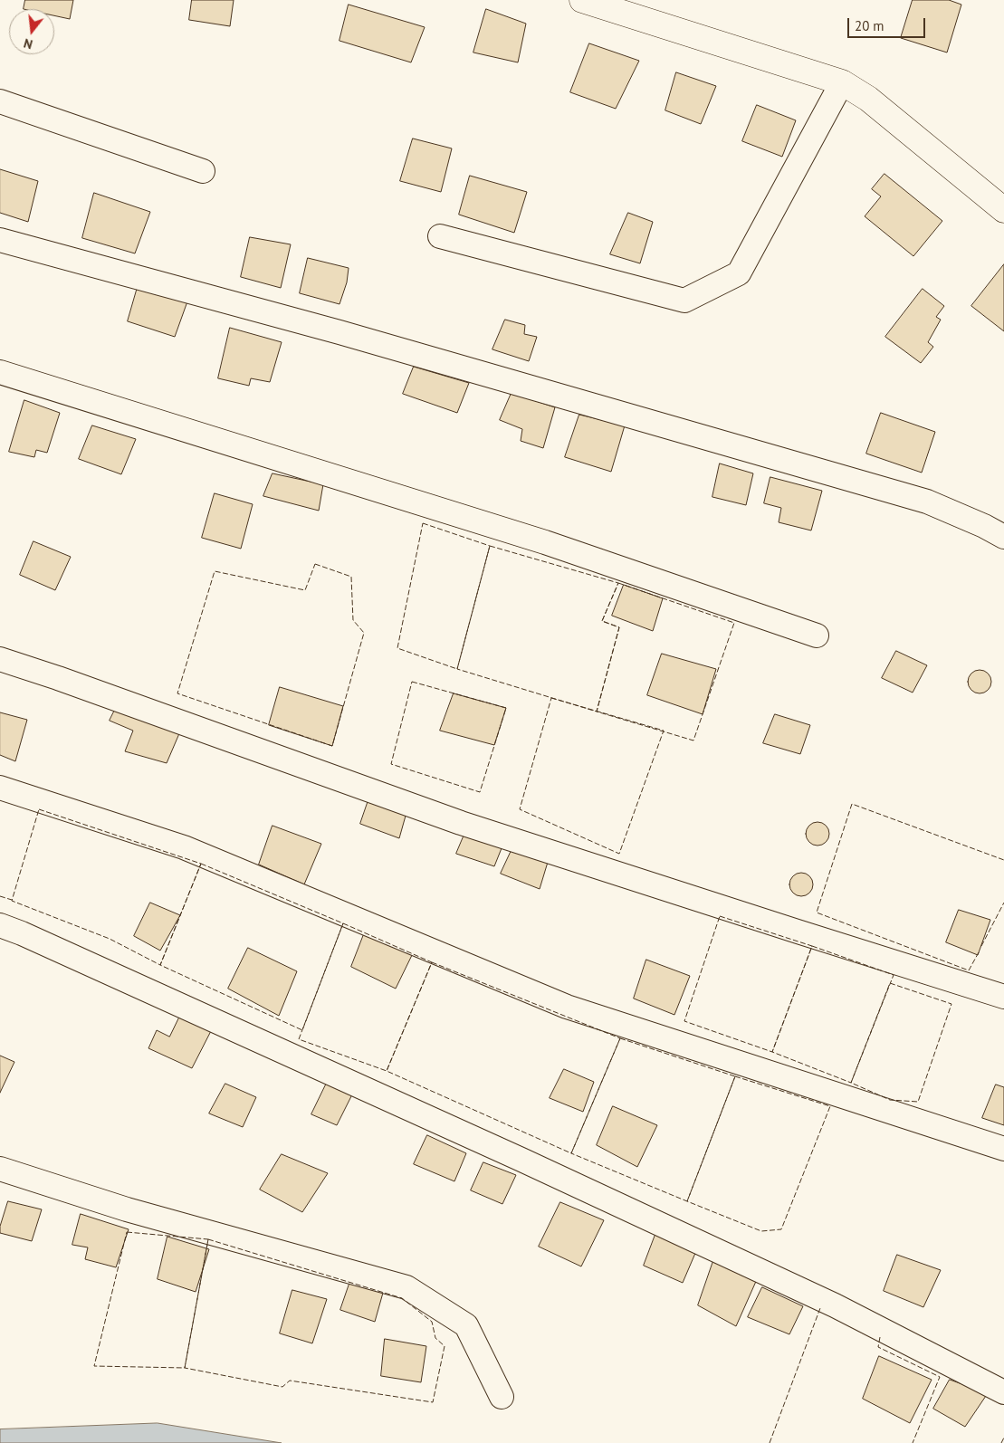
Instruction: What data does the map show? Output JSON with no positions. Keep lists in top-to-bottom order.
{
  "scale_bar": "20 m",
  "north": "bottom"
}
